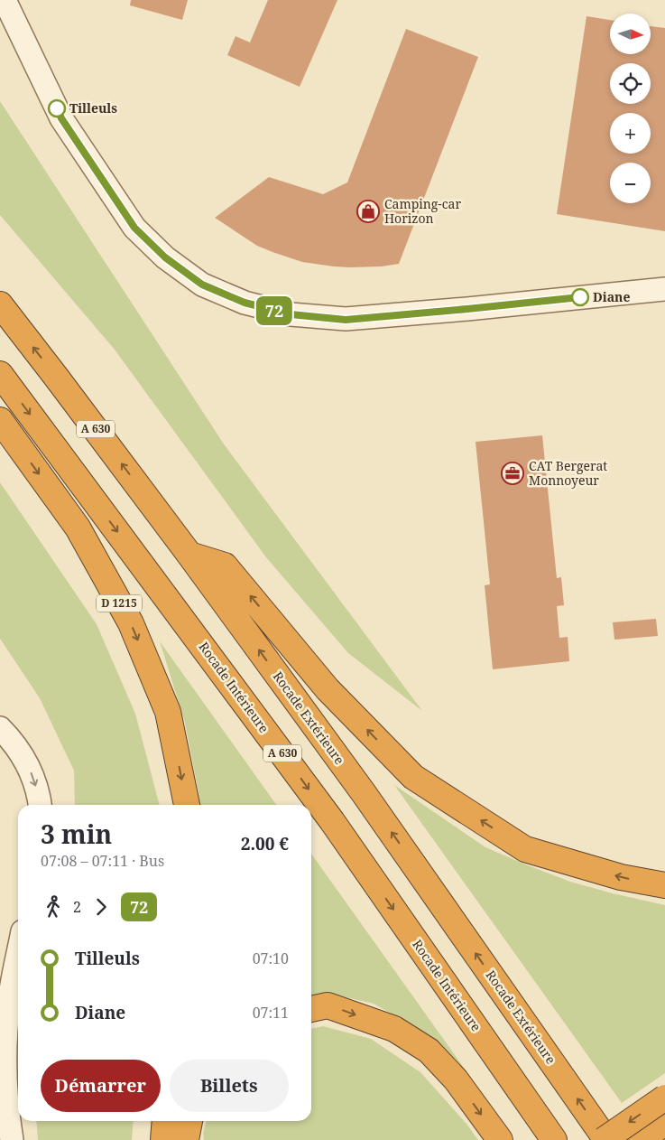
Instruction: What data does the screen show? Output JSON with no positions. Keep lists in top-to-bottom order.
{
  "streets": {
    "highway": [
      "A 630",
      "D 1215",
      "Rocade Intérieure",
      "Rocade Extérieure"
    ]
  },
  "places": {
    "other": ["Tilleuls", "Diane"],
    "shop": ["Camping-car Horizon"],
    "office": ["CAT Bergerat Monnoyeur"]
  },
  "lines": ["bus line 72"],
  "north": "right",
  "page": {
    "on_map": "72",
    "map_buttons": ["+", "−"],
    "heading": ["3 min", "07:08 – 07:11 · Bus", "2.00 €"],
    "legs": ["2", "72"],
    "list": [
      {
        "name": "Tilleuls",
        "value": "07:10"
      },
      {
        "name": "Diane",
        "value": "07:11"
      }
    ],
    "buttons": ["Démarrer", "Billets"]
  }
}
